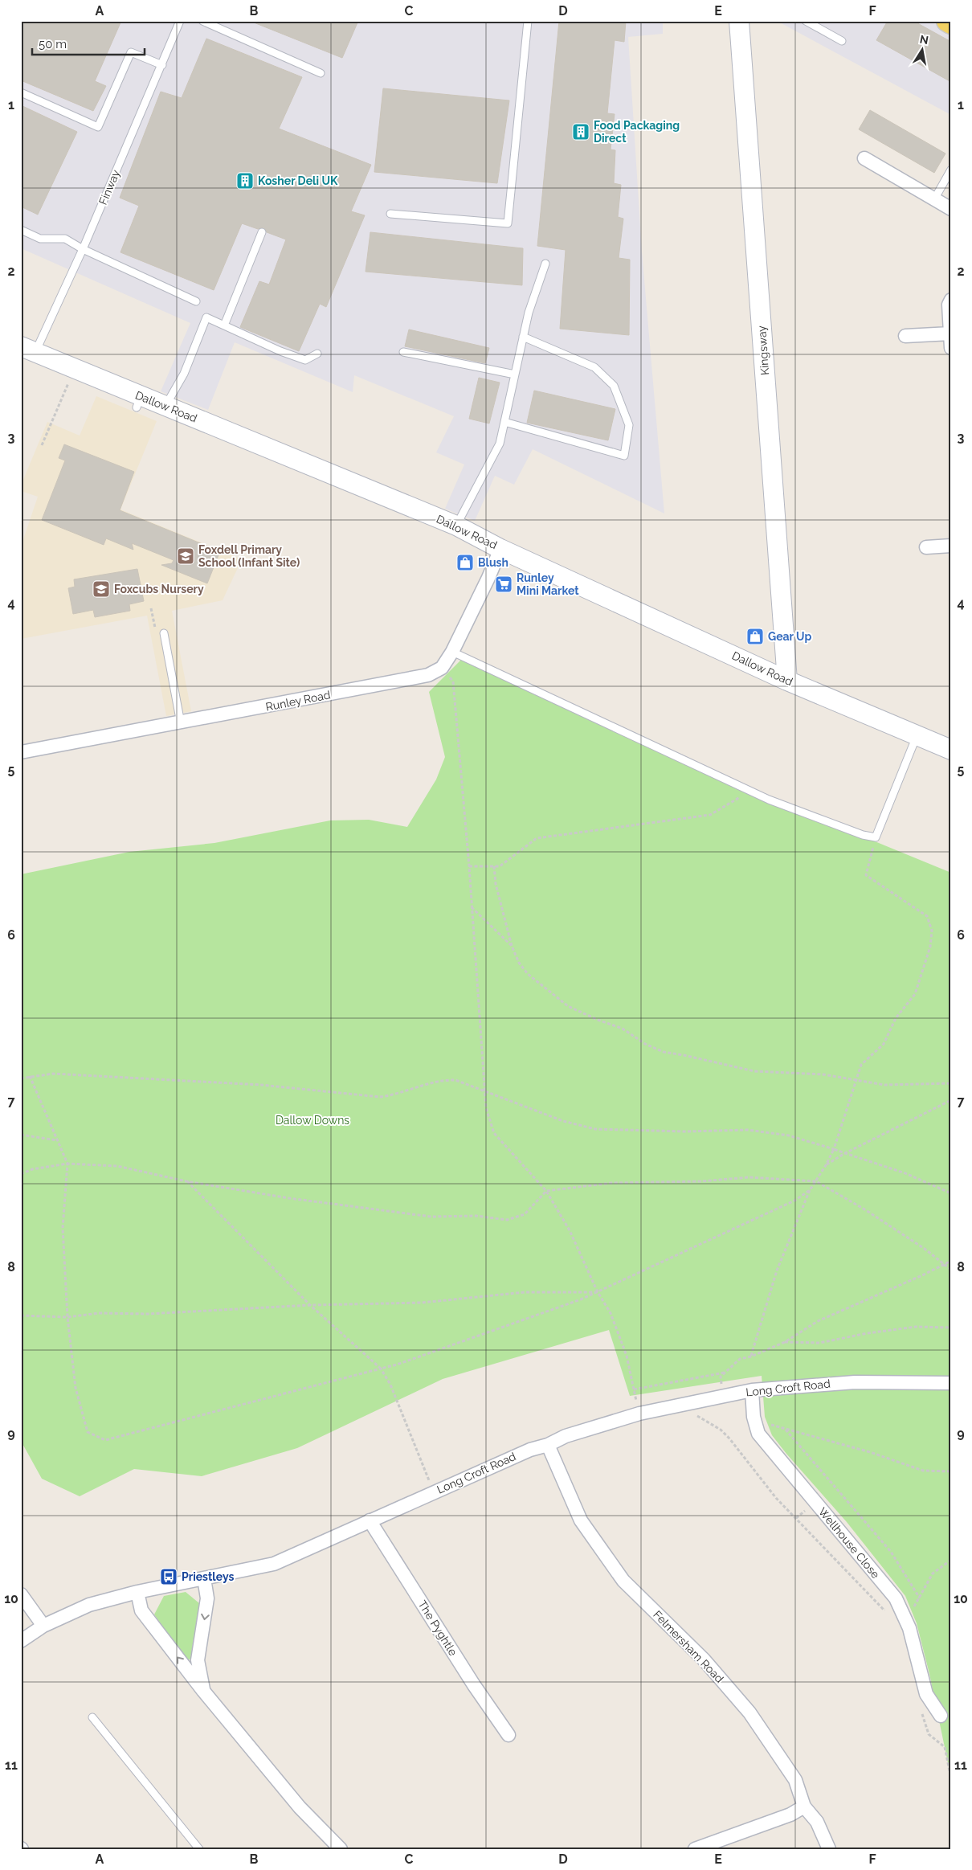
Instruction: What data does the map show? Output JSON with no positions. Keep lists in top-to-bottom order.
{
  "streets": {
    "street": [
      "Kingsway",
      "Dallow Road",
      "Runley Road",
      "Long Croft Road",
      "Wellhouse Close",
      "The Pyghtle",
      "Felmersham Road"
    ],
    "lane": ["Finway"]
  },
  "crossings": [
    ["Finway", "Dallow Road"],
    ["Kingsway", "Dallow Road"],
    ["Long Croft Road", "Wellhouse Close"],
    ["Long Croft Road", "The Pyghtle"],
    ["Long Croft Road", "Felmersham Road"]
  ],
  "parks": ["Dallow Downs"],
  "places": {
    "building": ["Food Packaging Direct", "Kosher Deli UK"],
    "school or university": ["Foxdell Primary School (Infant Site)", "Foxcubs Nursery"],
    "shop": ["Blush", "Gear Up"],
    "supermarket": ["Runley Mini Market"],
    "bus stop": ["Priestleys"]
  },
  "scale_bar": "50 m",
  "north": "top",
  "grid": {
    "columns": [
      "A",
      "B",
      "C",
      "D",
      "E",
      "F"
    ],
    "rows": [
      "1",
      "2",
      "3",
      "4",
      "5",
      "6",
      "7",
      "8",
      "9",
      "10",
      "11"
    ]
  }
}
